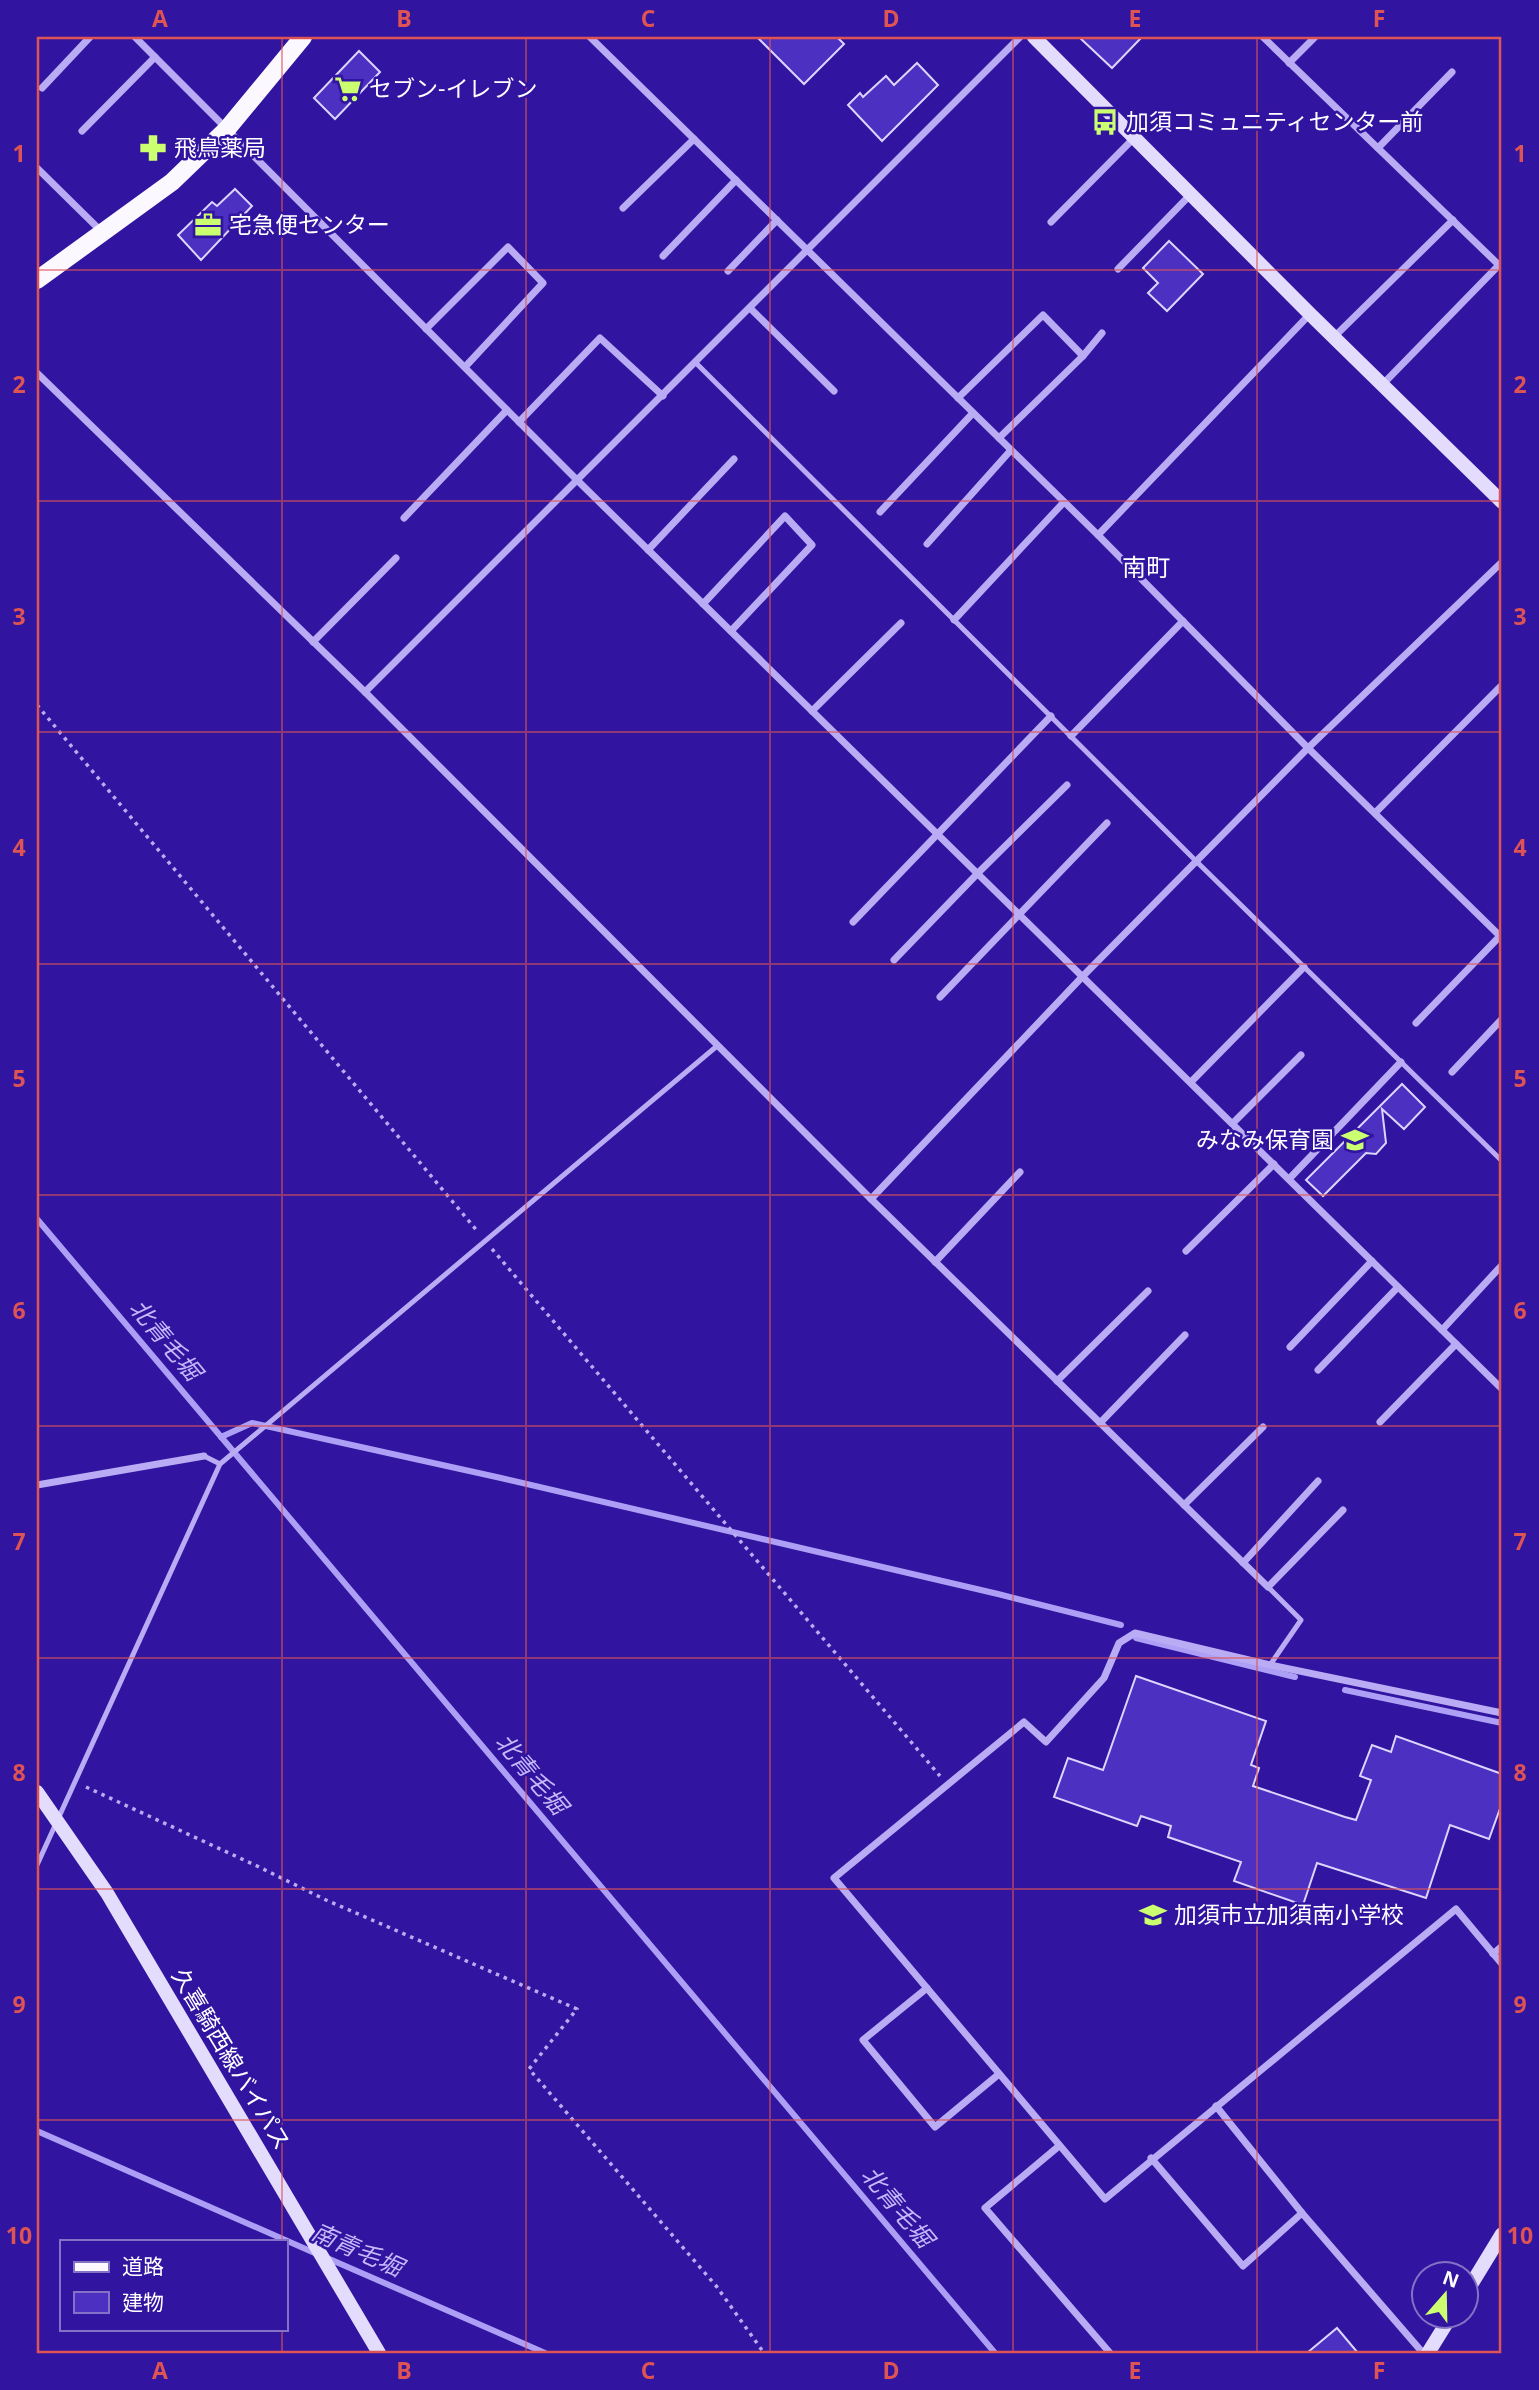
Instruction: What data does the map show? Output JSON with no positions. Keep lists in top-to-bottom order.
{
  "streets": {
    "main road": ["久喜騎西線バイパス"]
  },
  "districts": ["南町"],
  "water": ["北青毛堀", "南青毛堀"],
  "places": {
    "supermarket": ["セブン-イレブン"],
    "bus stop": ["加須コミュニティセンター前"],
    "pharmacy": ["飛鳥薬局"],
    "office": ["宅急便センター"],
    "school or university": ["みなみ保育園", "加須市立加須南小学校"]
  },
  "legend": ["道路", "建物"],
  "north": "top",
  "grid": {
    "columns": [
      "A",
      "B",
      "C",
      "D",
      "E",
      "F"
    ],
    "rows": [
      "1",
      "2",
      "3",
      "4",
      "5",
      "6",
      "7",
      "8",
      "9",
      "10"
    ]
  }
}
